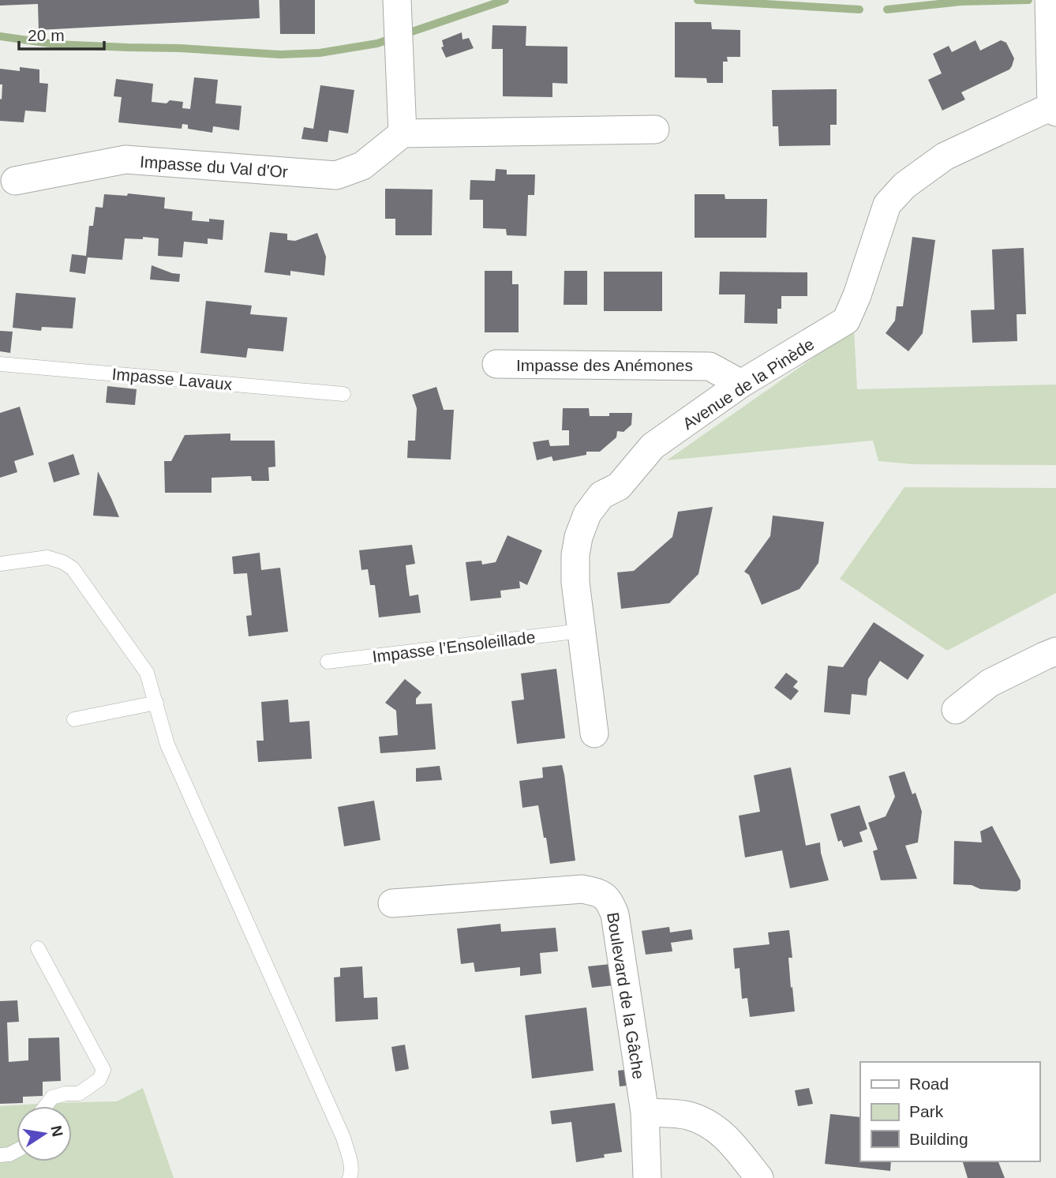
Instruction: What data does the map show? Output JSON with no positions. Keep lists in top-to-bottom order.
{
  "streets": {
    "street": [
      "Impasse du Val d'Or",
      "Impasse des Anémones",
      "Avenue de la Pinède",
      "Boulevard de la Gâche"
    ],
    "lane": ["Impasse Lavaux", "Impasse l’Ensoleillade"]
  },
  "crossings": [
    ["Impasse des Anémones", "Avenue de la Pinède"],
    ["Avenue de la Pinède", "Impasse l’Ensoleillade"]
  ],
  "legend": ["Road", "Park", "Building"],
  "scale_bar": "20 m",
  "north": "right"
}
